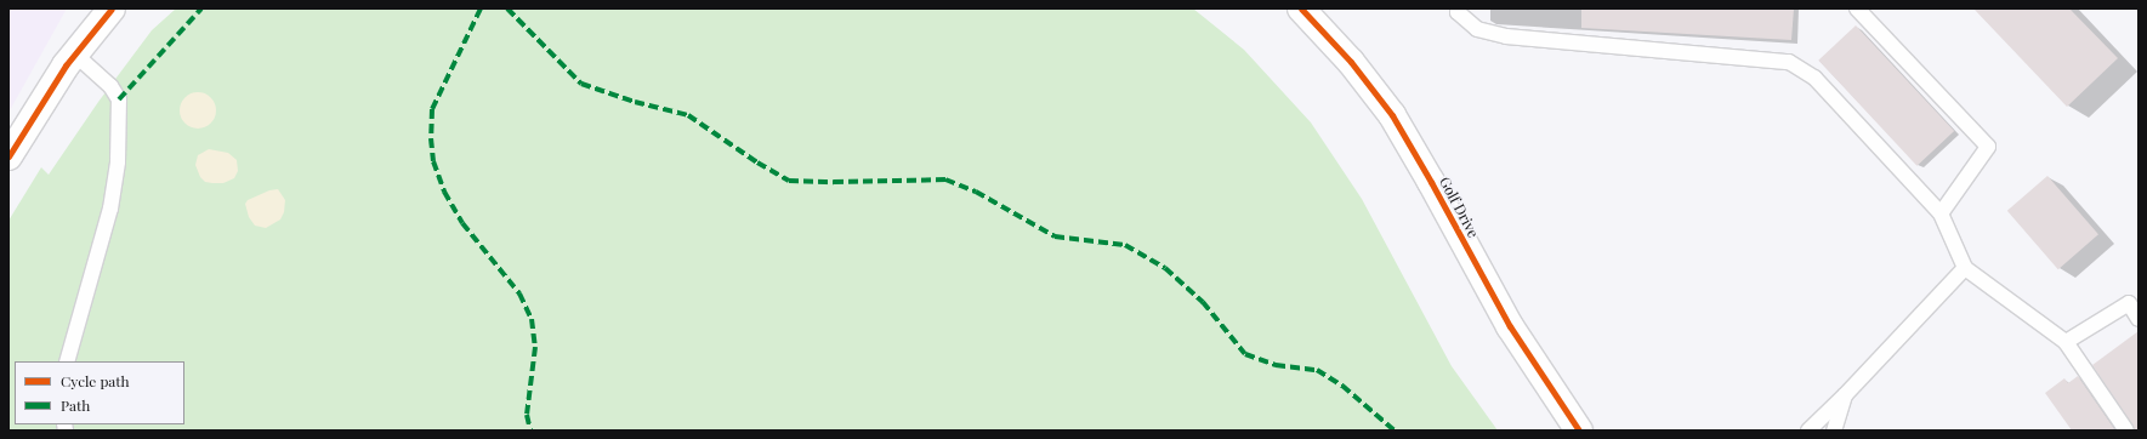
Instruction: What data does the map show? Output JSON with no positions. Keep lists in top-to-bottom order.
{
  "streets": {
    "street": ["Golf Drive"]
  },
  "legend": ["Cycle path", "Path"]
}
